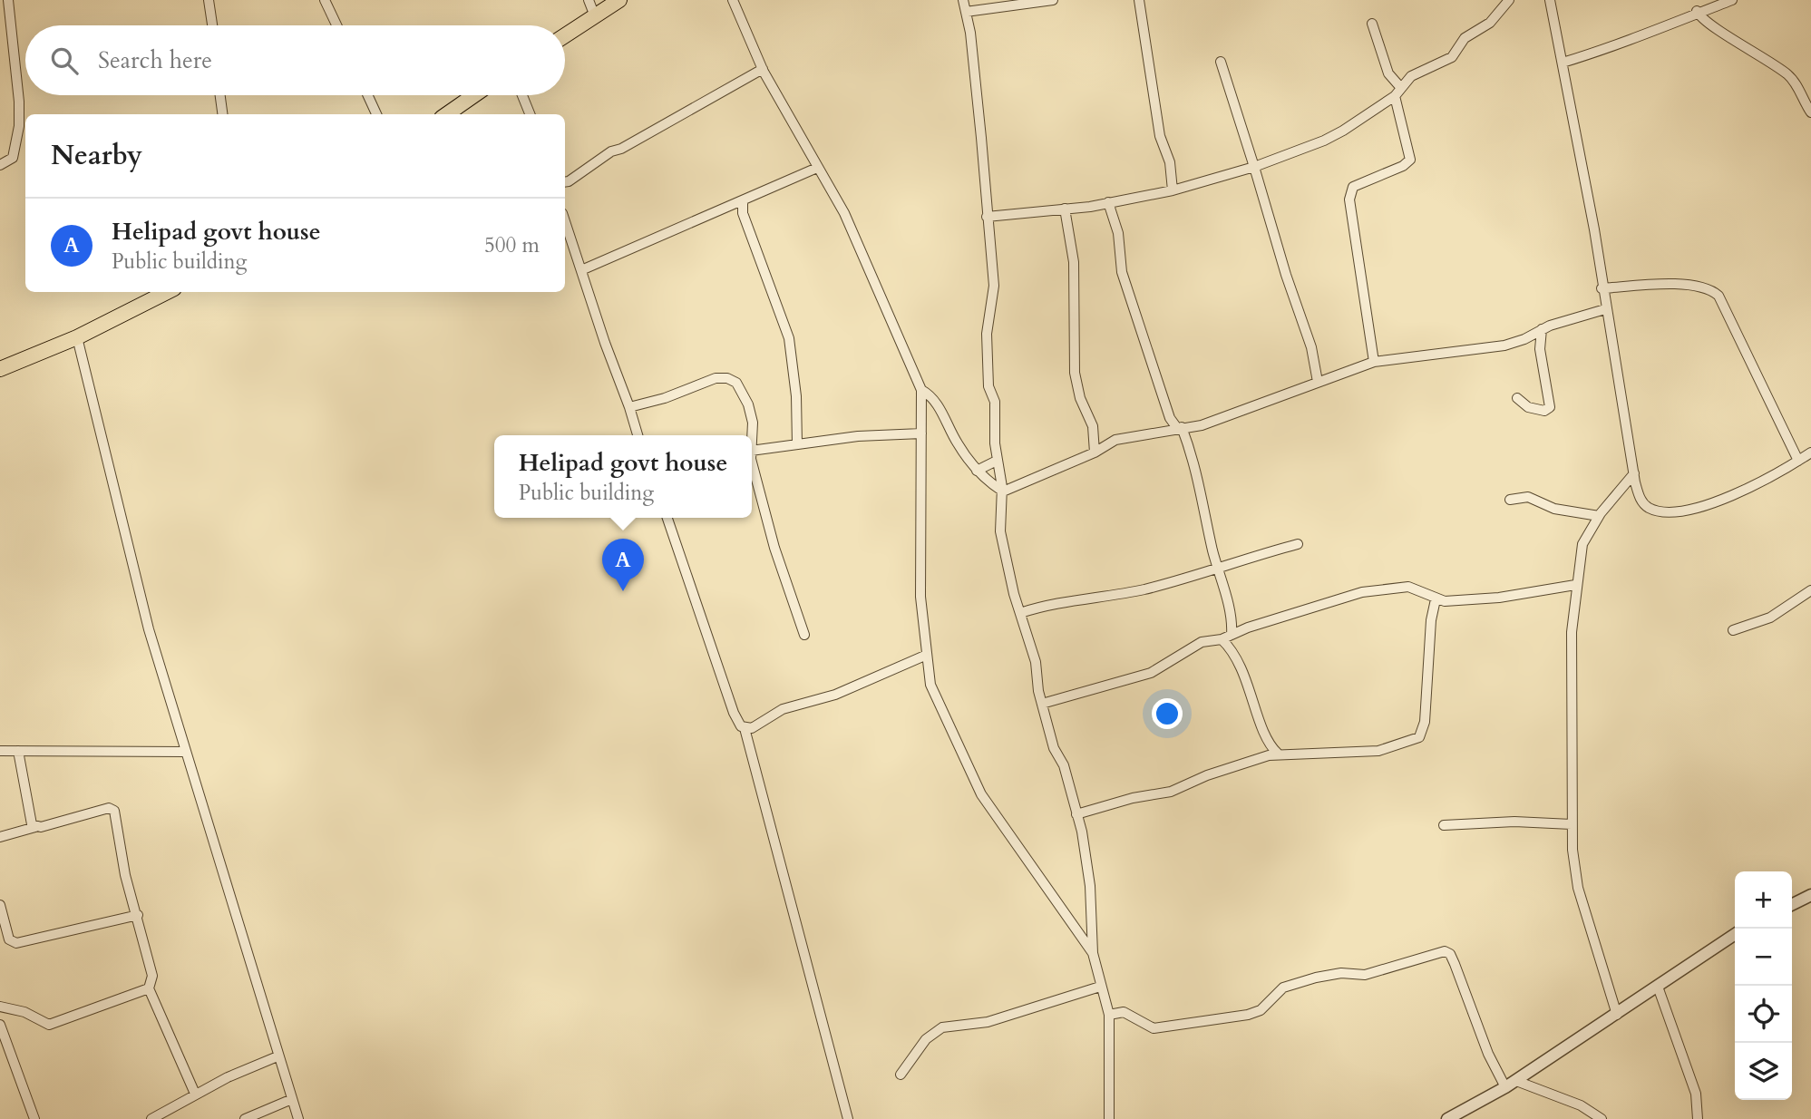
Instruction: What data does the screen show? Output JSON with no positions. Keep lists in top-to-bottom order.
{
  "page": {
    "search": "Search here",
    "heading": "Nearby",
    "list": [
      {
        "mark": "A",
        "name": "Helipad govt house",
        "note": "Public building",
        "value": "500 m"
      }
    ],
    "popup": ["Helipad govt house", "Public building"],
    "pins": "A",
    "map_buttons": ["+", "−"]
  }
}
